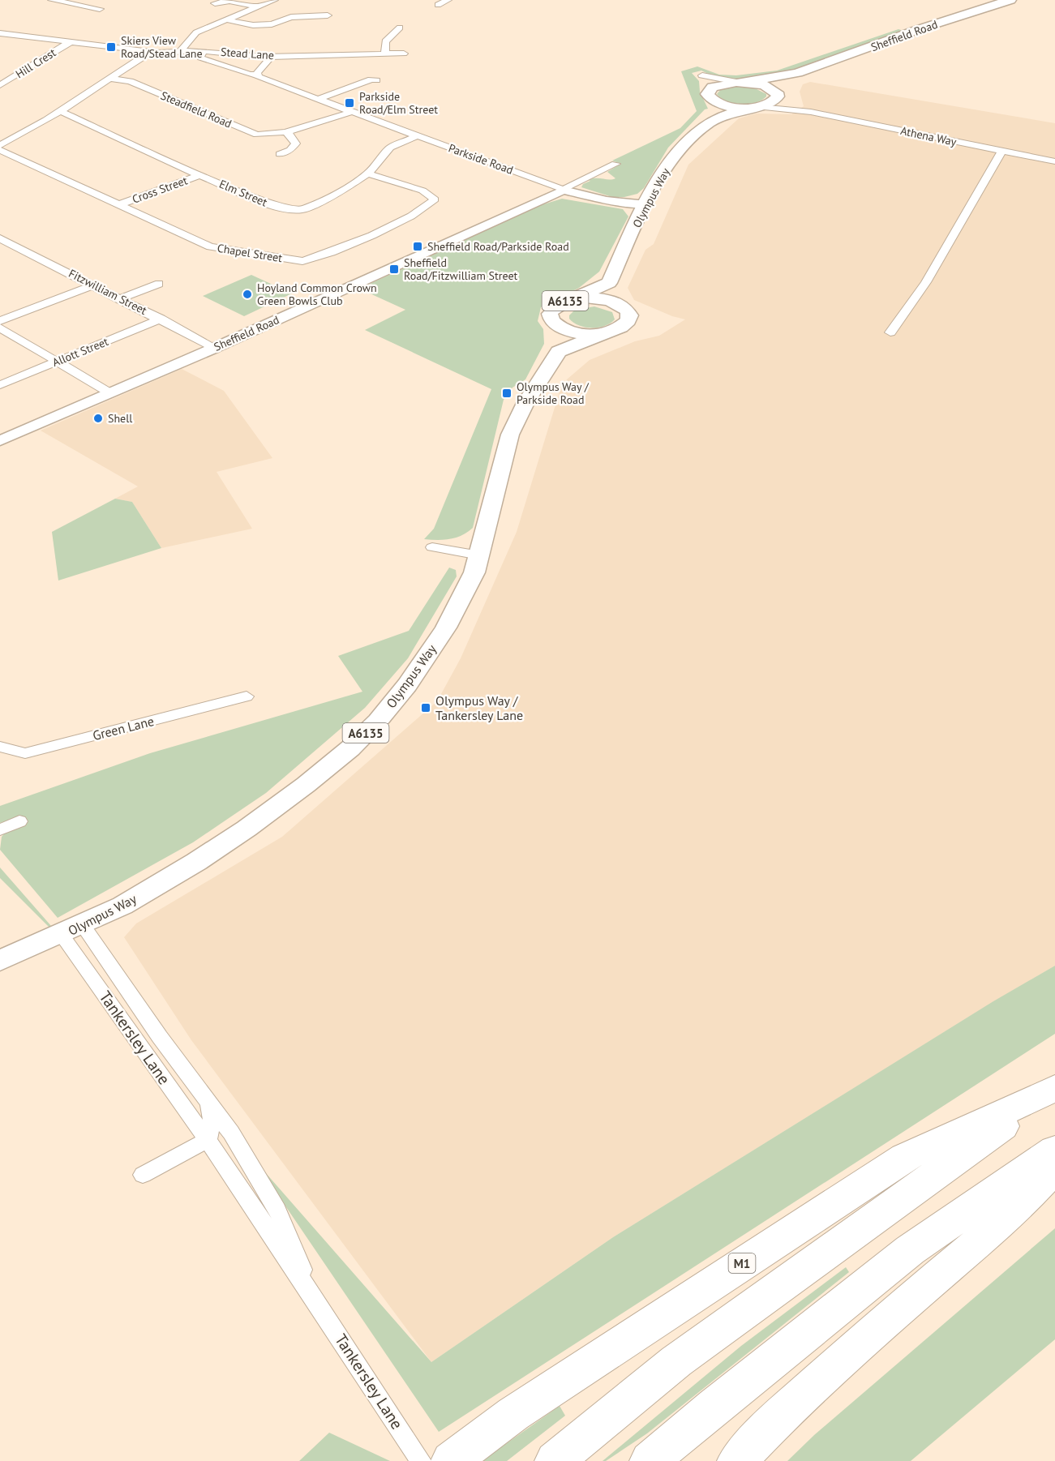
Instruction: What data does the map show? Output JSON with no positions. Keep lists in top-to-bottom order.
{
  "streets": {
    "highway": ["M1"],
    "main road": ["Sheffield Road", "Olympus Way", "A6135"],
    "street": [
      "Stead Lane",
      "Hill Crest",
      "Steadfield Road",
      "Athena Way",
      "Parkside Road",
      "Cross Street",
      "Elm Street",
      "Chapel Street",
      "Fitzwilliam Street",
      "Allott Street",
      "Green Lane",
      "Tankersley Lane"
    ]
  },
  "crossings": [
    ["Sheffield Road", "Athena Way"],
    ["Sheffield Road", "Parkside Road"],
    ["Sheffield Road", "Olympus Way"],
    ["Sheffield Road", "Fitzwilliam Street"],
    ["Stead Lane", "Steadfield Road"],
    ["Stead Lane", "Elm Street"],
    ["Steadfield Road", "Parkside Road"],
    ["Athena Way", "Olympus Way"],
    ["Parkside Road", "Elm Street"],
    ["Parkside Road", "Olympus Way"],
    ["Cross Street", "Elm Street"],
    ["Cross Street", "Chapel Street"],
    ["Elm Street", "Chapel Street"],
    ["Olympus Way", "A6135"],
    ["Olympus Way", "Tankersley Lane"],
    ["Fitzwilliam Street", "Allott Street"]
  ],
  "places": {
    "transit": [
      "Skiers View Road/Stead Lane",
      "Parkside Road/Elm Street",
      "Sheffield Road/Parkside Road",
      "Sheffield Road/Fitzwilliam Street",
      "Olympus Way / Parkside Road",
      "Olympus Way / Tankersley Lane"
    ],
    "other": ["Hoyland Common Crown Green Bowls Club", "Shell"]
  }
}
